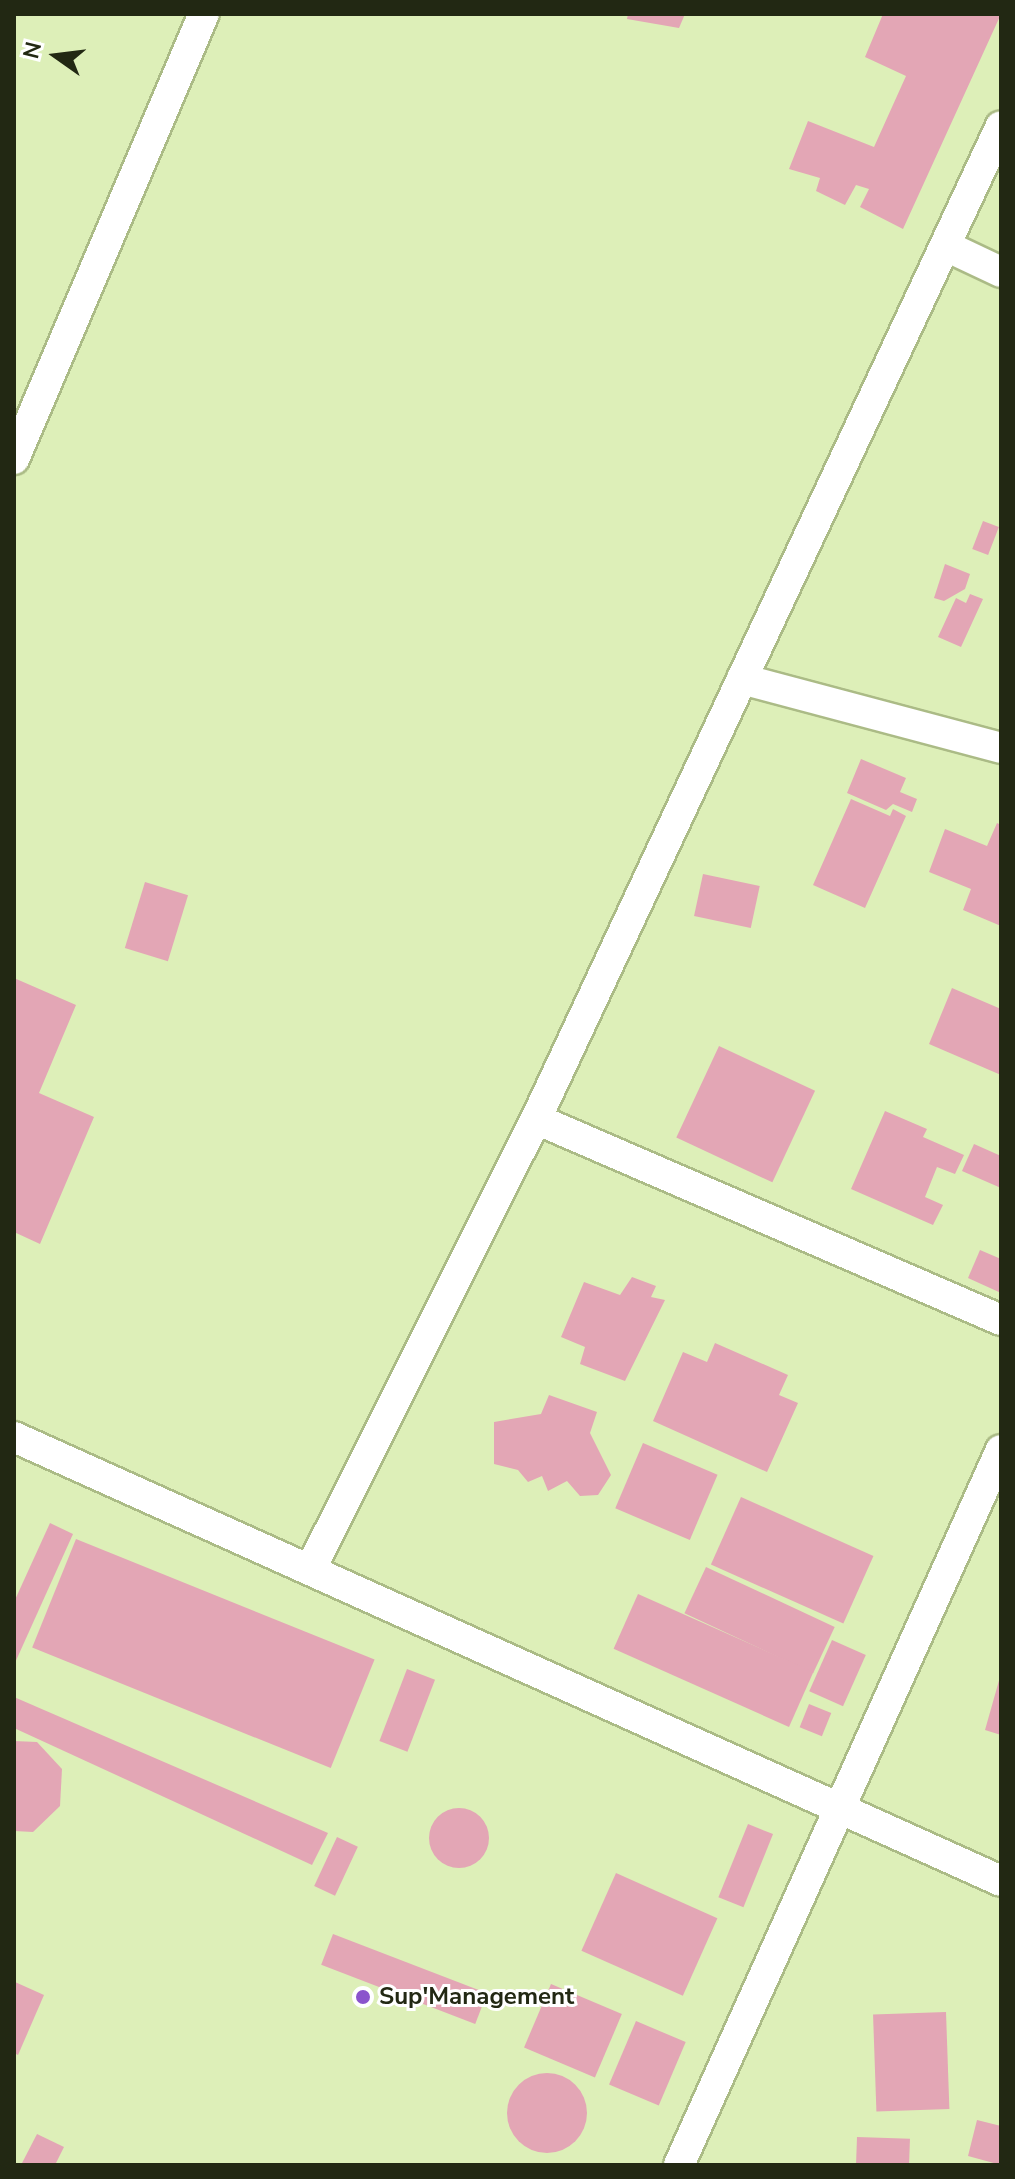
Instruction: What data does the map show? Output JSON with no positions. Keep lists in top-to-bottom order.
{
  "places": ["Sup'Management"],
  "north": "left"
}
